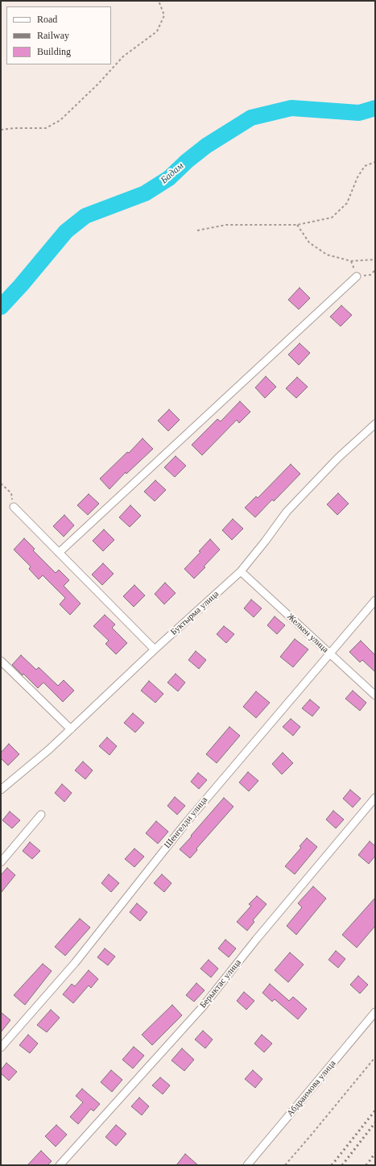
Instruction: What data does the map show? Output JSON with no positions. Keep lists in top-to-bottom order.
{
  "streets": {
    "street": [
      "Буктырма улица",
      "Желкен улица",
      "Шенгелди улица",
      "Берыктас улица",
      "Абдраимова улица"
    ]
  },
  "crossings": [
    ["Буктырма улица", "Желкен улица"],
    ["Желкен улица", "Шенгелди улица"]
  ],
  "water": ["Бадам"],
  "legend": ["Road", "Railway", "Building"]
}
